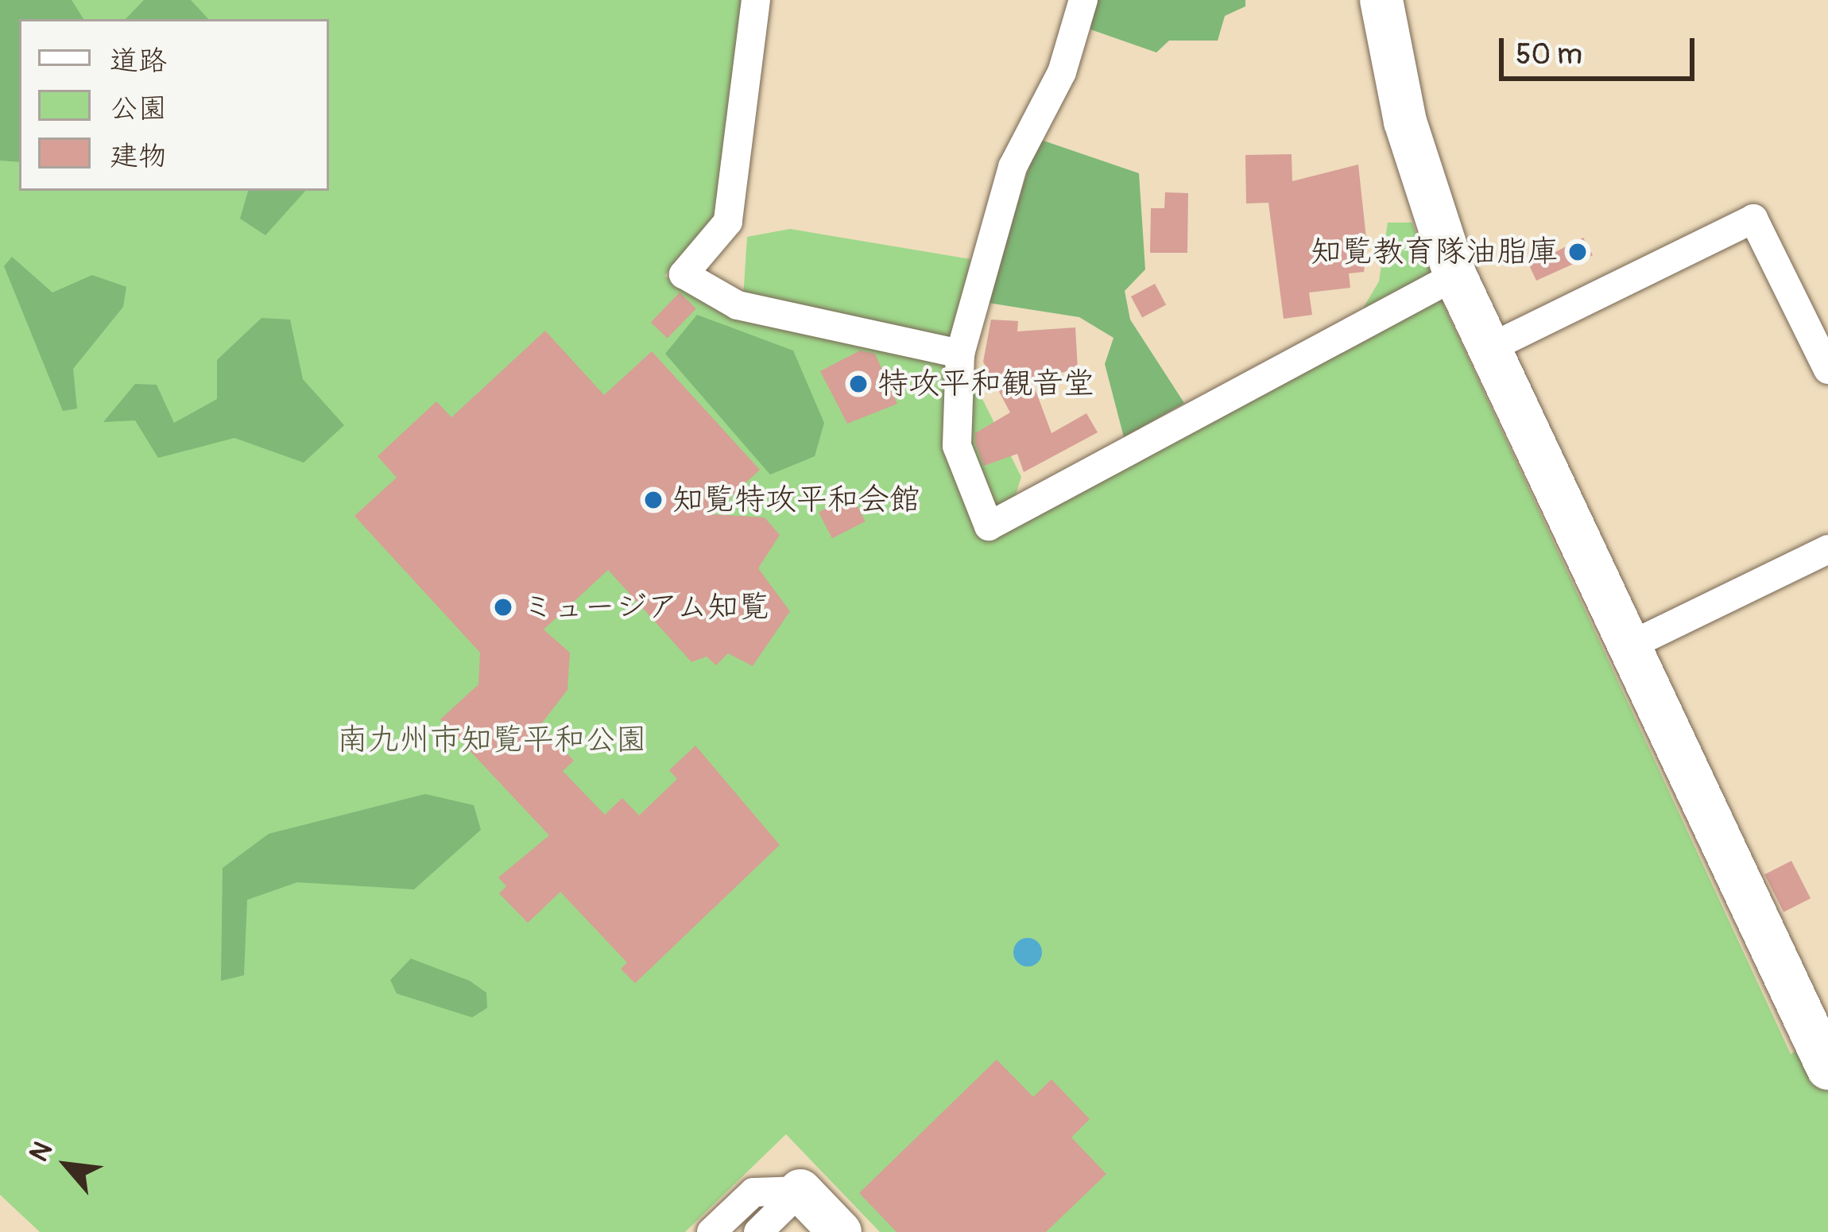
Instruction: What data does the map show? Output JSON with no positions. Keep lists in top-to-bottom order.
{
  "parks": ["南九州市知覧平和公園"],
  "places": [
    "知覧教育隊油脂庫",
    "特攻平和観音堂",
    "知覧特攻平和会館",
    "ミュージアム知覧"
  ],
  "legend": ["道路", "公園", "建物"],
  "scale_bar": "50 m",
  "north": "top left"
}
